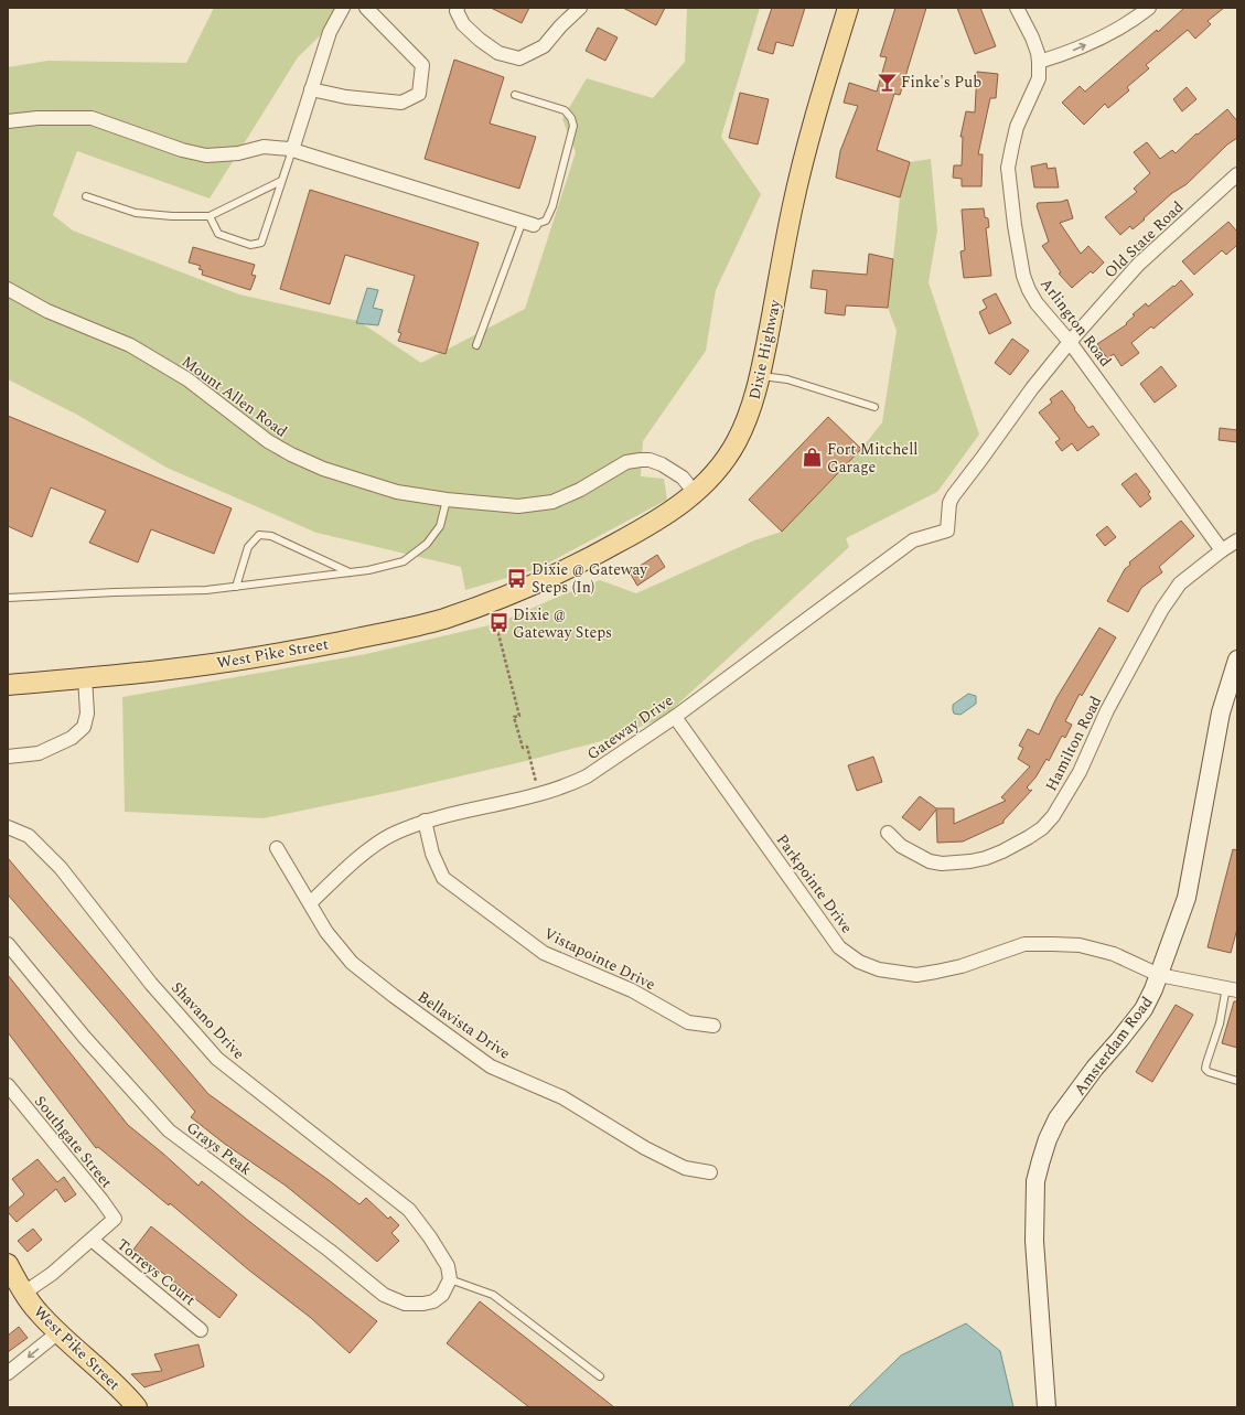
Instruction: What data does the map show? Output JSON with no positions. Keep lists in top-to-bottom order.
{
  "streets": {
    "main road": ["Dixie Highway", "West Pike Street"],
    "street": [
      "Old State Road",
      "Arlington Road",
      "Mount Allen Road",
      "Gateway Drive",
      "Hamilton Road",
      "Parkpointe Drive",
      "Vistapointe Drive",
      "Shavano Drive",
      "Bellavista Drive",
      "Amsterdam Road",
      "Southgate Street",
      "Grays Peak",
      "Torreys Court"
    ]
  },
  "crossings": [
    ["Old State Road", "Arlington Road"],
    ["Old State Road", "Gateway Drive"],
    ["Arlington Road", "Hamilton Road"],
    ["Dixie Highway", "Mount Allen Road"],
    ["Dixie Highway", "West Pike Street"],
    ["Gateway Drive", "Parkpointe Drive"],
    ["Gateway Drive", "Vistapointe Drive"],
    ["Gateway Drive", "Bellavista Drive"],
    ["Parkpointe Drive", "Amsterdam Road"],
    ["Shavano Drive", "Grays Peak"],
    ["Southgate Street", "Torreys Court"]
  ],
  "places": {
    "bar": ["Finke's Pub"],
    "shop": ["Fort Mitchell Garage"],
    "bus stop": ["Dixie @ Gateway Steps (In)", "Dixie @ Gateway Steps"]
  }
}
